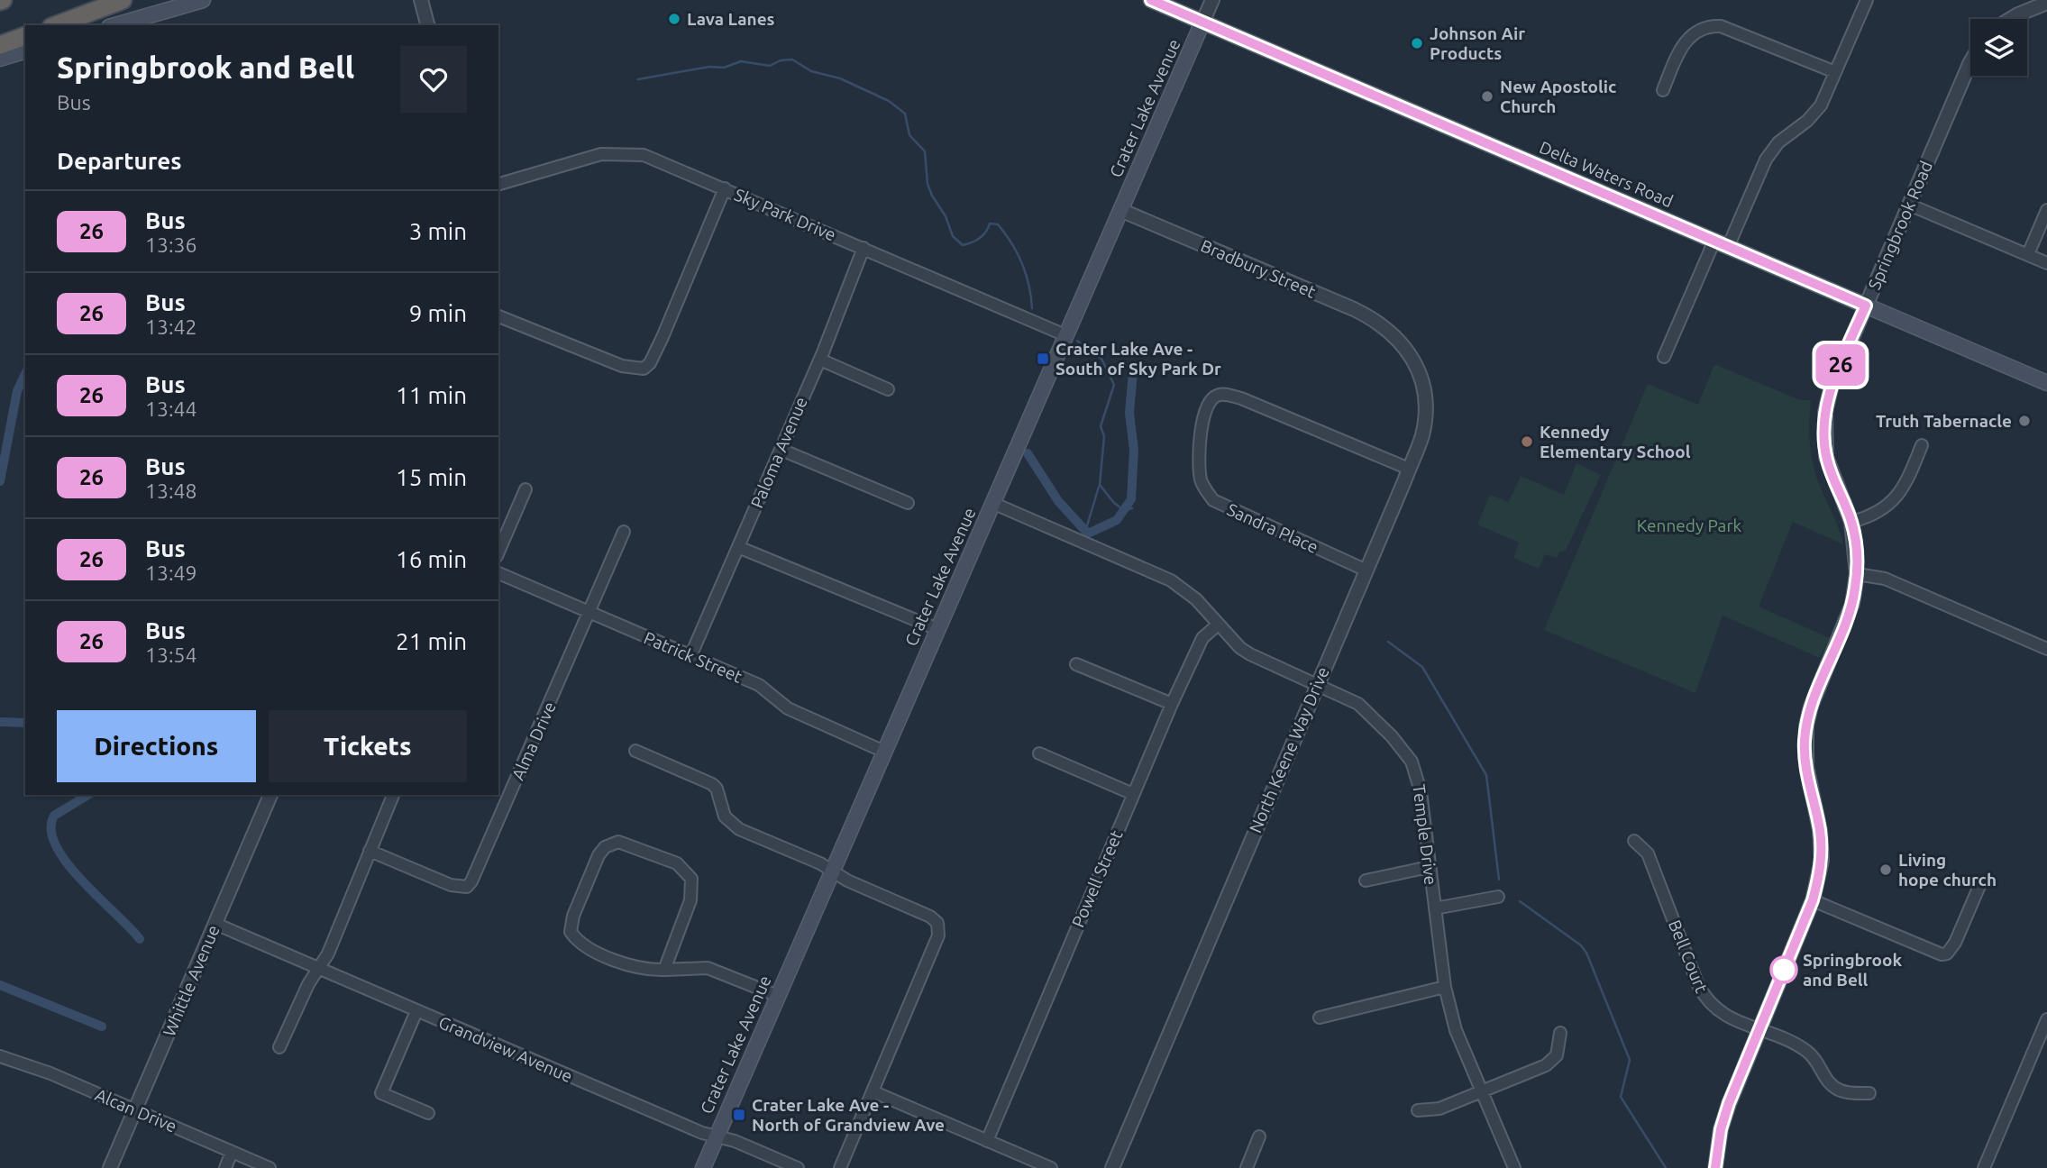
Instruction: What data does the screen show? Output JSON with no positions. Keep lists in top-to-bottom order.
{
  "streets": {
    "main road": ["Crater Lake Avenue", "Delta Waters Road"],
    "street": [
      "Sky Park Drive",
      "Springbrook Road",
      "Bradbury Street",
      "Paloma Avenue",
      "Sandra Place",
      "Patrick Street",
      "Alma Drive",
      "North Keene Way Drive",
      "Temple Drive",
      "Powell Street",
      "Bell Court",
      "Whittle Avenue",
      "Grandview Avenue",
      "Alcan Drive"
    ]
  },
  "crossings": [
    ["Crater Lake Avenue", "Delta Waters Road"],
    ["Crater Lake Avenue", "Sky Park Drive"],
    ["Crater Lake Avenue", "Bradbury Street"],
    ["Crater Lake Avenue", "Patrick Street"],
    ["Crater Lake Avenue", "Temple Drive"],
    ["Crater Lake Avenue", "Grandview Avenue"],
    ["Delta Waters Road", "Springbrook Road"],
    ["Sky Park Drive", "Paloma Avenue"],
    ["Springbrook Road", "Bell Court"],
    ["Bradbury Street", "North Keene Way Drive"],
    ["Paloma Avenue", "Patrick Street"],
    ["Sandra Place", "North Keene Way Drive"],
    ["Patrick Street", "Alma Drive"],
    ["North Keene Way Drive", "Temple Drive"],
    ["Temple Drive", "Powell Street"],
    ["Whittle Avenue", "Grandview Avenue"],
    ["Whittle Avenue", "Alcan Drive"]
  ],
  "parks": ["Kennedy Park"],
  "places": {
    "other": [
      "Lava Lanes",
      "Johnson Air Products",
      "New Apostolic Church",
      "Truth Tabernacle",
      "Kennedy Elementary School",
      "Living hope church",
      "Springbrook and Bell"
    ],
    "transit": ["Crater Lake Ave - South of Sky Park Dr", "Crater Lake Ave - North of Grandview Ave"]
  },
  "lines": ["bus line 26"],
  "page": {
    "on_map": "26",
    "heading": [
      ["Springbrook and Bell", "Bus"],
      "Departures"
    ],
    "list": [
      {
        "mark": "26",
        "name": "Bus",
        "note": "13:36",
        "value": "3 min"
      },
      {
        "mark": "26",
        "name": "Bus",
        "note": "13:42",
        "value": "9 min"
      },
      {
        "mark": "26",
        "name": "Bus",
        "note": "13:44",
        "value": "11 min"
      },
      {
        "mark": "26",
        "name": "Bus",
        "note": "13:48",
        "value": "15 min"
      },
      {
        "mark": "26",
        "name": "Bus",
        "note": "13:49",
        "value": "16 min"
      },
      {
        "mark": "26",
        "name": "Bus",
        "note": "13:54",
        "value": "21 min"
      }
    ],
    "buttons": ["Directions", "Tickets"]
  }
}
